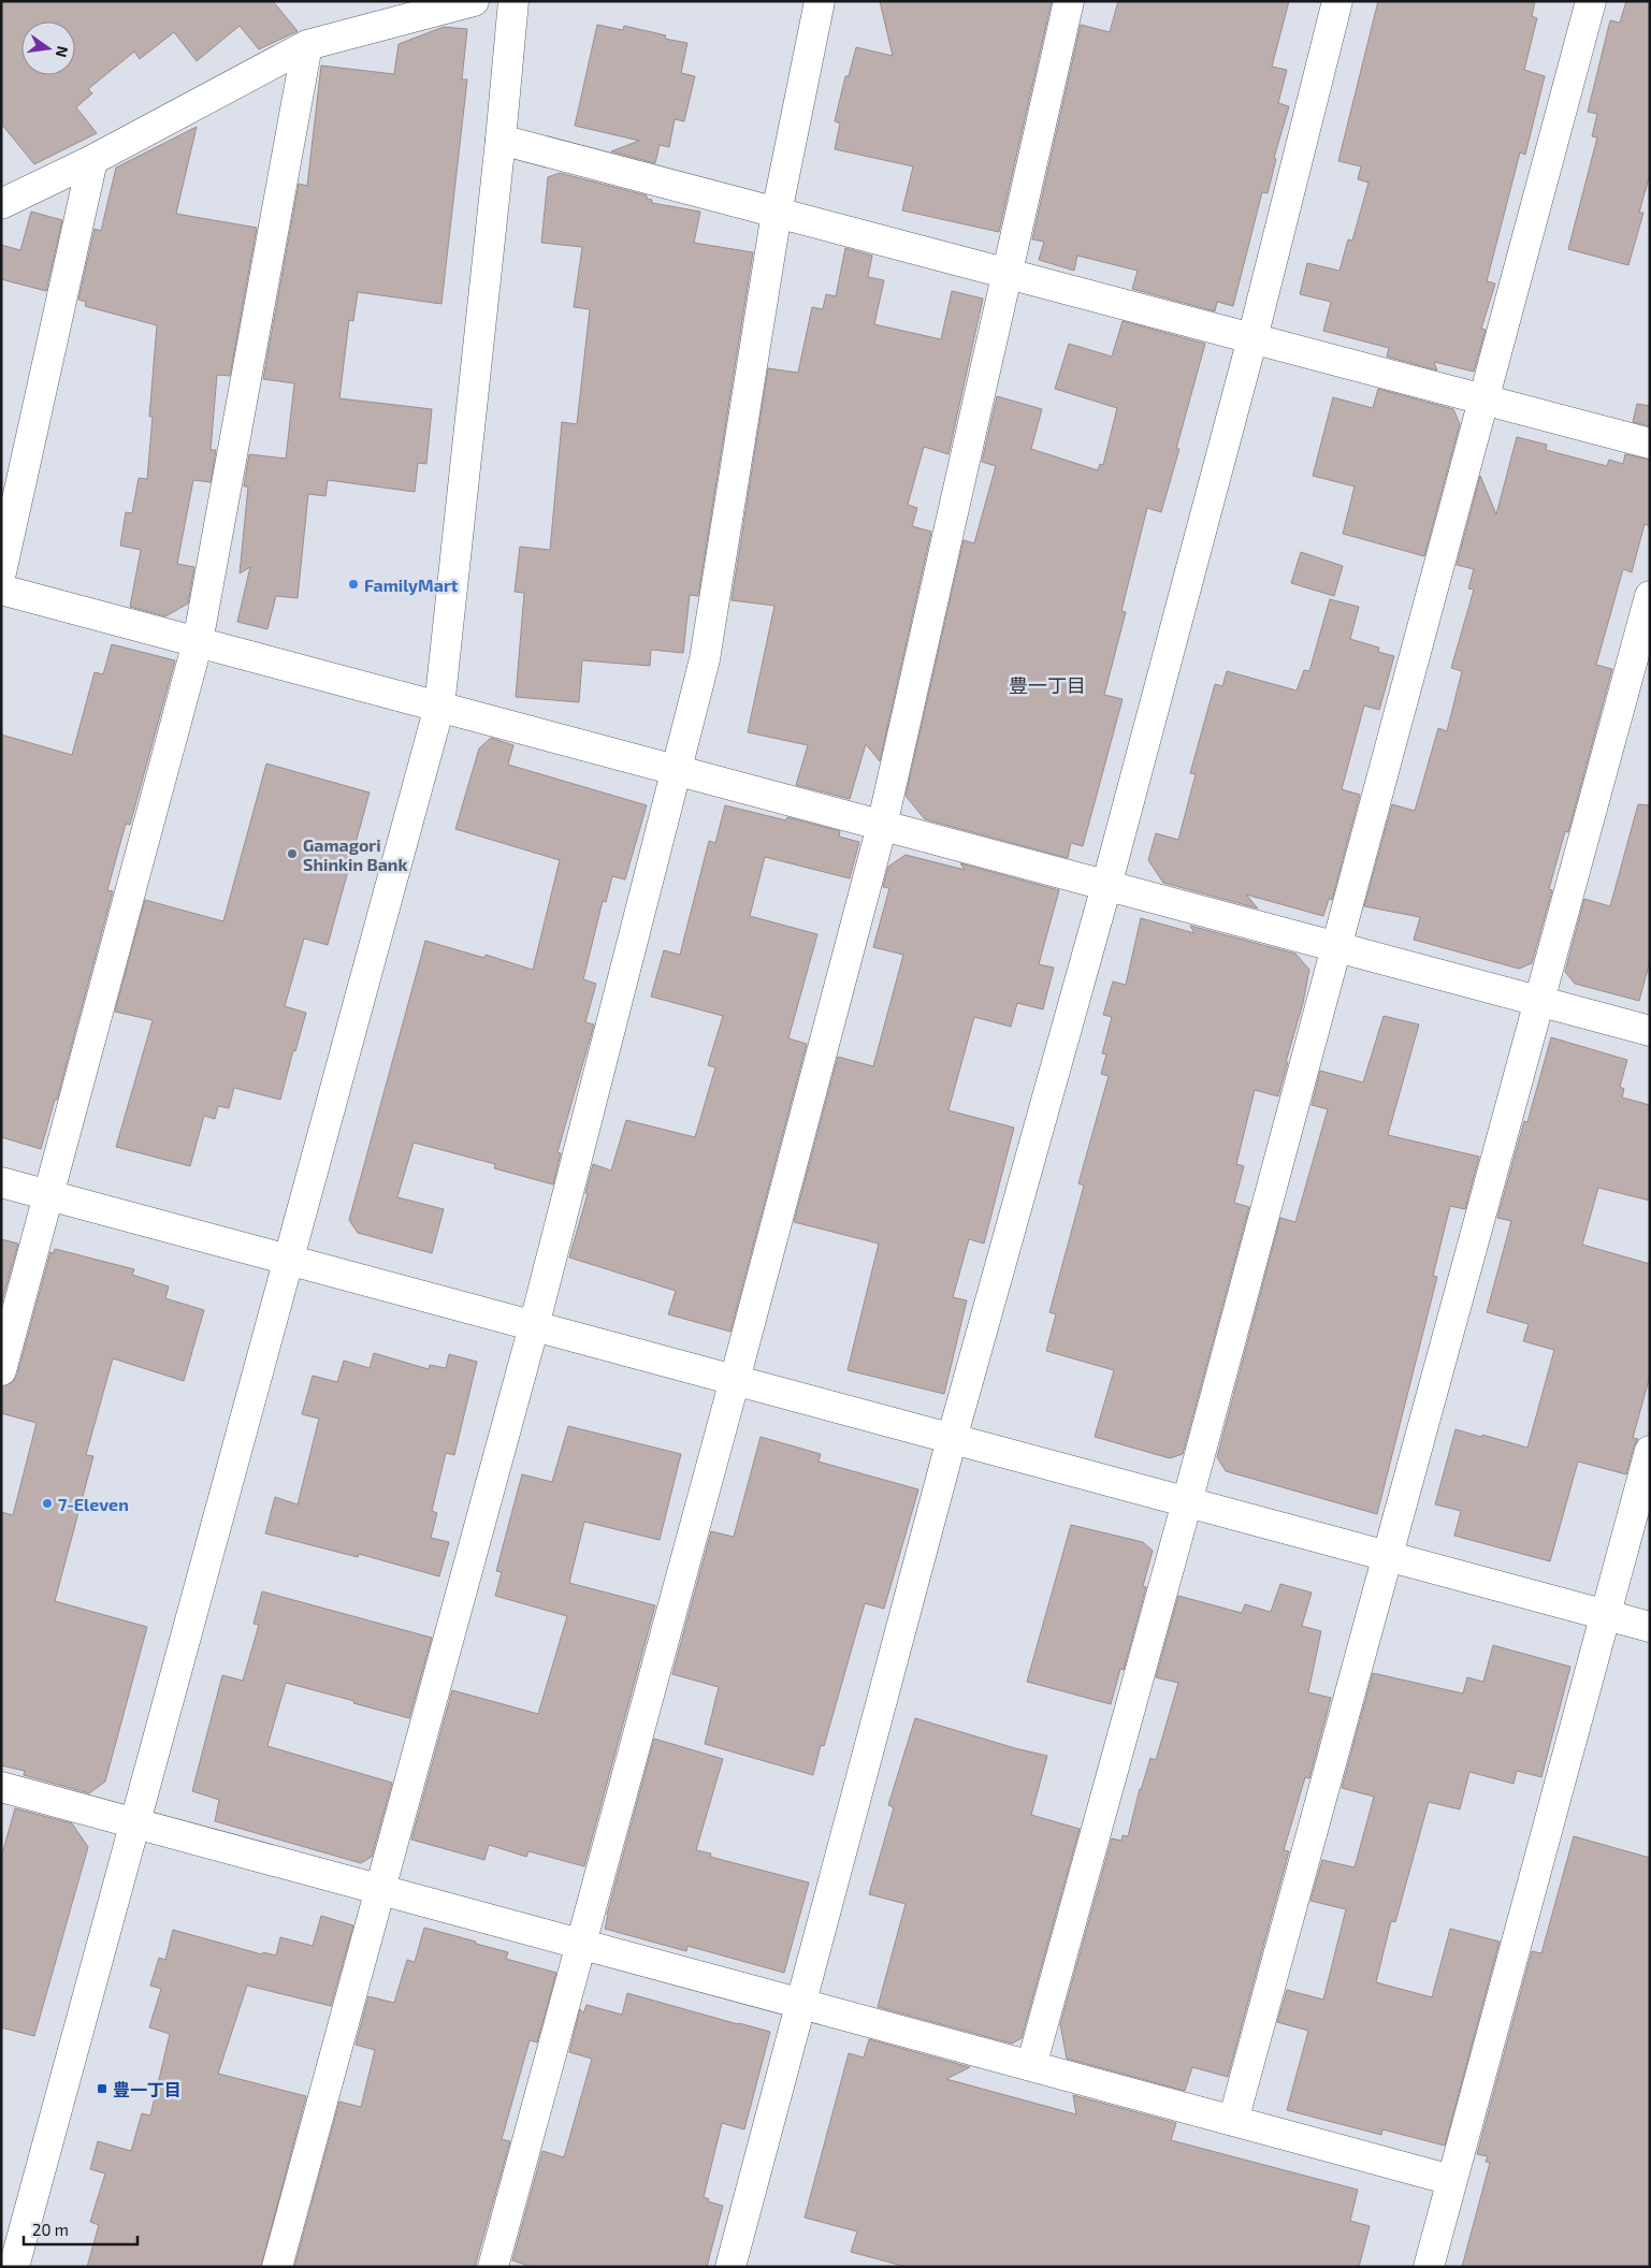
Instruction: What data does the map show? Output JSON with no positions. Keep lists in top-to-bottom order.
{
  "districts": ["豊一丁目"],
  "places": {
    "other": ["FamilyMart", "Gamagori Shinkin Bank", "7-Eleven"],
    "transit": ["豊一丁目"]
  },
  "scale_bar": "20 m",
  "north": "right"
}
